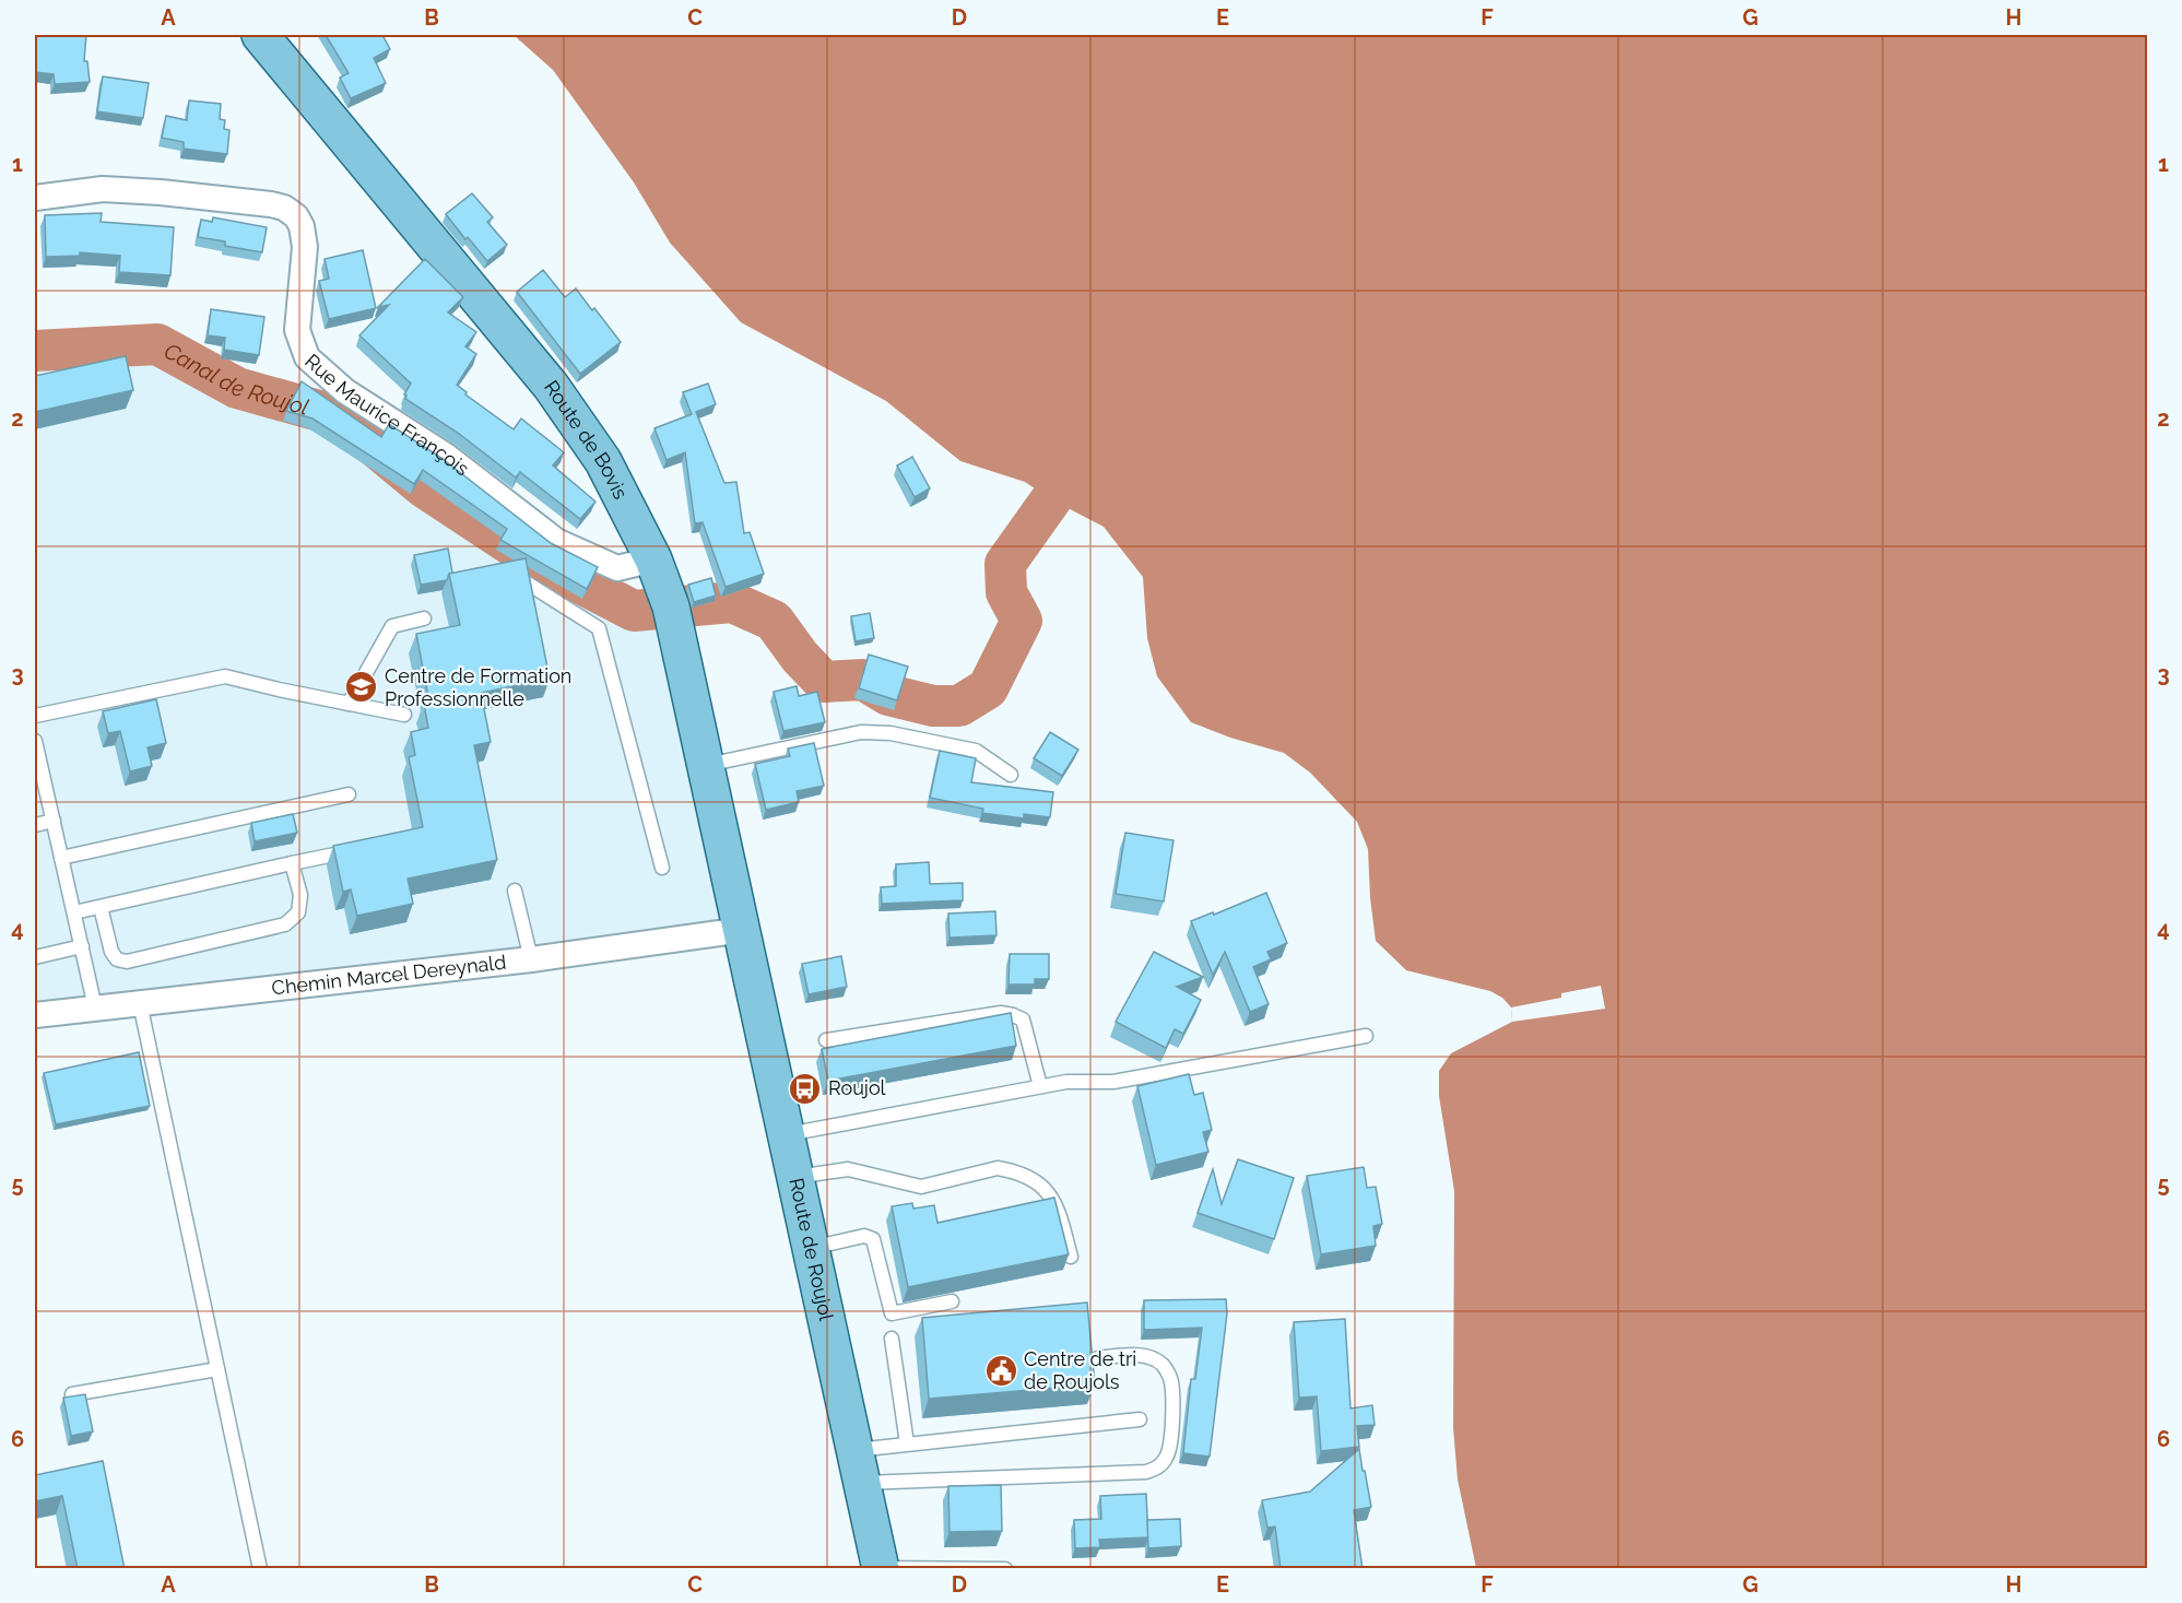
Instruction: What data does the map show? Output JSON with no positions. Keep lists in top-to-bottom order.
{
  "streets": {
    "main road": ["Route de Bovis", "Route de Roujol"],
    "street": ["Rue Maurice François", "Chemin Marcel Dereynald"]
  },
  "crossings": [
    ["Rue Maurice François", "Route de Bovis"],
    ["Route de Bovis", "Chemin Marcel Dereynald"],
    ["Route de Bovis", "Route de Roujol"],
    ["Chemin Marcel Dereynald", "Route de Roujol"]
  ],
  "water": ["Canal de Roujol"],
  "places": {
    "school or university": ["Centre de Formation Professionnelle"],
    "bus stop": ["Roujol"],
    "public building": ["Centre de tri de Roujols"]
  },
  "grid": {
    "columns": [
      "A",
      "B",
      "C",
      "D",
      "E",
      "F",
      "G",
      "H"
    ],
    "rows": [
      "1",
      "2",
      "3",
      "4",
      "5",
      "6"
    ]
  }
}
